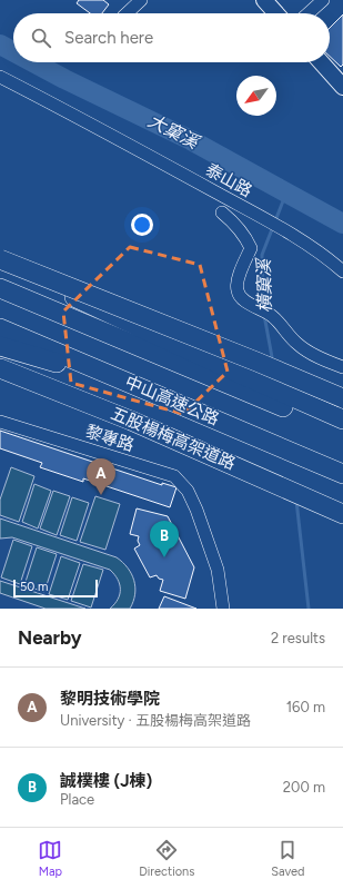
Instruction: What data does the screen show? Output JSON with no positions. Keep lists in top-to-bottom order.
{
  "streets": {
    "highway": ["中山高速公路", "五股楊梅高架道路"],
    "street": ["泰山路", "黎專路"]
  },
  "water": ["大窠溪", "橫窠溪"],
  "scale_bar": "50 m",
  "north": "bottom left",
  "page": {
    "search": "Search here",
    "pins": ["A", "B"],
    "scale": "50 m",
    "heading": ["Nearby", "2 results"],
    "list": [
      {
        "mark": "A",
        "name": "黎明技術學院",
        "note": "University · 五股楊梅高架道路",
        "value": "160 m"
      },
      {
        "mark": "B",
        "name": "誠樸樓 (J棟)",
        "note": "Place",
        "value": "200 m"
      }
    ],
    "nav": ["Map", "Directions", "Saved"]
  }
}
